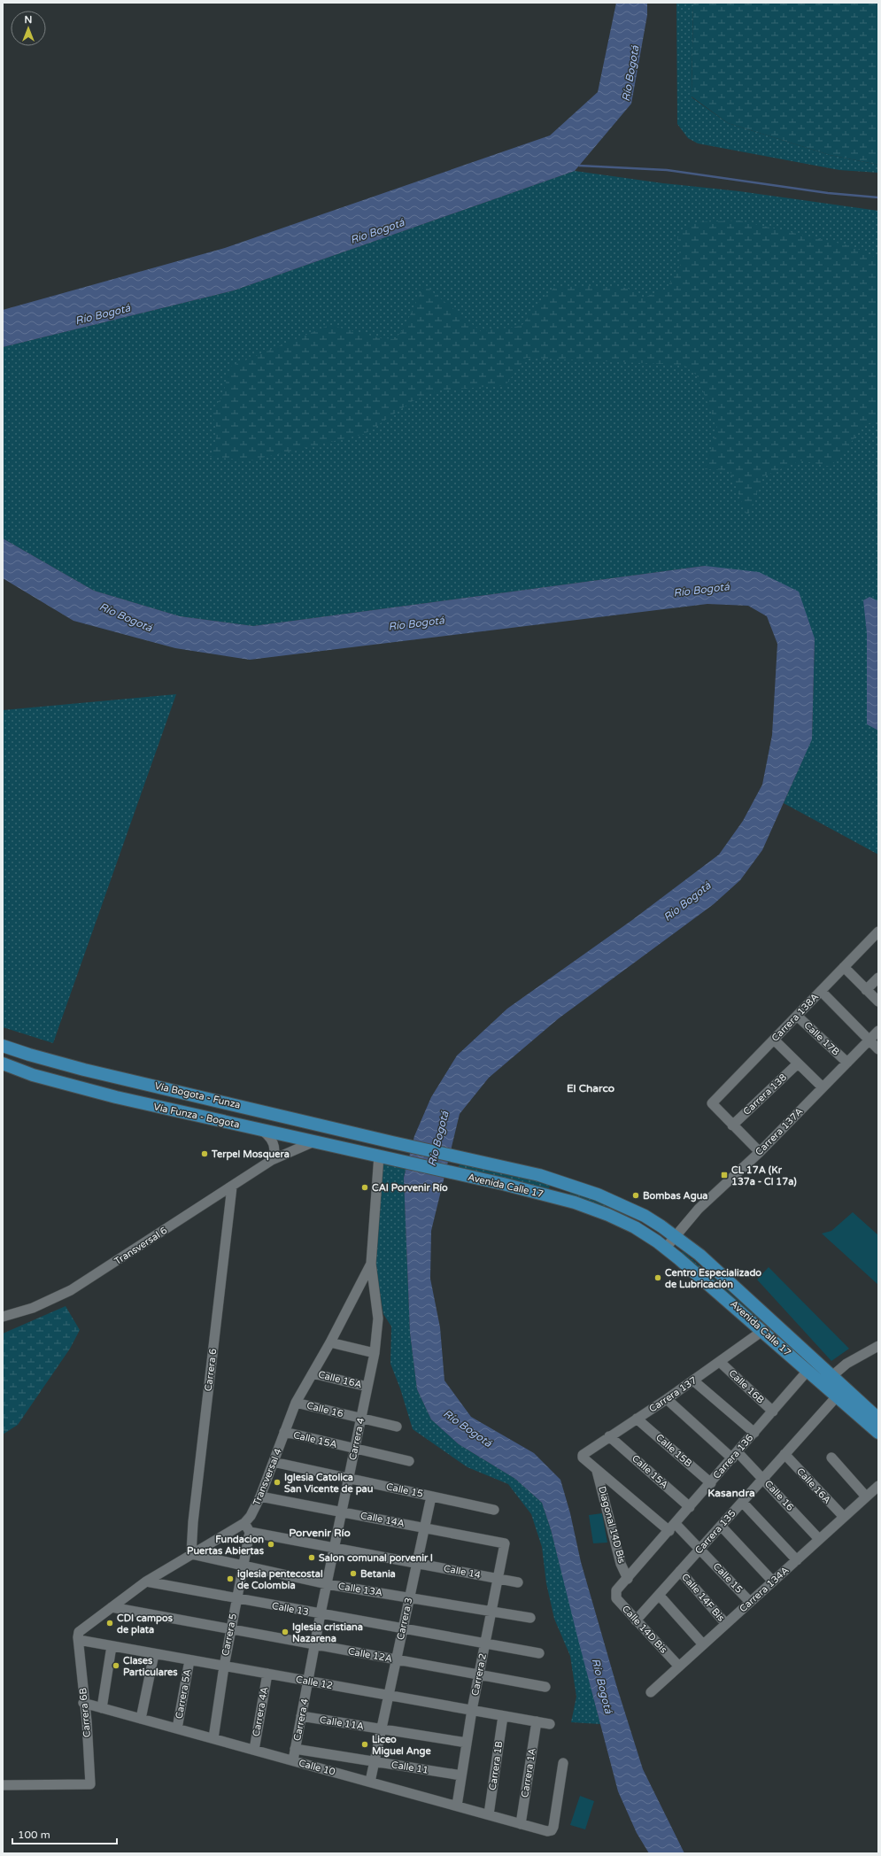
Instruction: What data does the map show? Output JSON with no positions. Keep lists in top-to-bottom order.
{
  "streets": {
    "main road": ["Vía Bogota - Funza", "Vía Funza - Bogota", "Avenida Calle 17"],
    "street": [
      "Carrera 138A",
      "Calle 17B",
      "Carrera 138",
      "Carrera 137A",
      "Transversal 6",
      "Carrera 6",
      "Calle 16A",
      "Calle 16B",
      "Carrera 137",
      "Calle 16",
      "Carrera 4",
      "Calle 15A",
      "Calle 15B",
      "Carrera 136",
      "Transversal 4",
      "Calle 15",
      "Calle 14A",
      "Diagonal 14D Bis",
      "Carrera 135",
      "Calle 14",
      "Calle 13A",
      "Carrera 134A",
      "Calle 14F Bis",
      "Calle 13",
      "Carrera 3",
      "Calle 14D Bis",
      "Carrera 5",
      "Calle 12A",
      "Carrera 2",
      "Calle 12",
      "Carrera 5A",
      "Carrera 4A",
      "Carrera 6B",
      "Calle 11A",
      "Carrera 1B",
      "Calle 10",
      "Calle 11",
      "Carrera 1A"
    ]
  },
  "crossings": [
    ["Carrera 138A", "Calle 17B"],
    ["Carrera 138A", "Carrera 138"],
    ["Calle 17B", "Carrera 137A"],
    ["Vía Bogota - Funza", "Avenida Calle 17"],
    ["Vía Funza - Bogota", "Avenida Calle 17"],
    ["Vía Funza - Bogota", "Transversal 6"],
    ["Vía Funza - Bogota", "Carrera 4"],
    ["Carrera 137A", "Avenida Calle 17"],
    ["Avenida Calle 17", "Carrera 137"],
    ["Avenida Calle 17", "Carrera 136"],
    ["Avenida Calle 17", "Carrera 135"],
    ["Transversal 6", "Carrera 6"],
    ["Carrera 6", "Transversal 4"],
    ["Carrera 6", "Calle 13A"],
    ["Calle 16A", "Carrera 4"],
    ["Calle 16A", "Transversal 4"],
    ["Calle 16A", "Carrera 135"],
    ["Calle 16A", "Carrera 134A"],
    ["Calle 16B", "Carrera 137"],
    ["Calle 16B", "Carrera 136"],
    ["Carrera 137", "Calle 16"],
    ["Carrera 137", "Calle 15A"],
    ["Carrera 137", "Calle 15B"],
    ["Carrera 137", "Calle 15"],
    ["Calle 16", "Carrera 4"],
    ["Calle 16", "Carrera 136"],
    ["Calle 16", "Transversal 4"],
    ["Calle 16", "Carrera 135"],
    ["Calle 16", "Carrera 134A"],
    ["Carrera 4", "Calle 15A"],
    ["Carrera 4", "Transversal 4"],
    ["Carrera 4", "Calle 15"],
    ["Carrera 4", "Calle 14A"],
    ["Carrera 4", "Calle 14"],
    ["Carrera 4", "Calle 13A"],
    ["Carrera 4", "Calle 13"],
    ["Carrera 4", "Calle 12A"],
    ["Carrera 4", "Calle 12"],
    ["Carrera 4", "Calle 11A"],
    ["Carrera 4", "Calle 10"],
    ["Carrera 4", "Calle 11"],
    ["Calle 15A", "Carrera 136"],
    ["Calle 15A", "Transversal 4"],
    ["Calle 15B", "Carrera 136"],
    ["Carrera 136", "Calle 15"],
    ["Carrera 136", "Diagonal 14D Bis"],
    ["Carrera 136", "Calle 14D Bis"],
    ["Transversal 4", "Calle 15"],
    ["Transversal 4", "Calle 14A"],
    ["Transversal 4", "Calle 13A"],
    ["Transversal 4", "Calle 13"],
    ["Transversal 4", "Calle 12A"],
    ["Transversal 4", "Calle 12"],
    ["Transversal 4", "Carrera 6B"],
    ["Calle 15", "Diagonal 14D Bis"],
    ["Calle 15", "Carrera 135"],
    ["Calle 15", "Carrera 134A"],
    ["Calle 15", "Carrera 3"],
    ["Calle 14A", "Carrera 3"],
    ["Calle 14A", "Carrera 2"],
    ["Carrera 135", "Calle 14F Bis"],
    ["Carrera 135", "Calle 14D Bis"],
    ["Calle 14", "Carrera 3"],
    ["Calle 14", "Carrera 5"],
    ["Calle 14", "Carrera 2"],
    ["Calle 13A", "Carrera 3"],
    ["Calle 13A", "Carrera 5"],
    ["Calle 13A", "Carrera 2"],
    ["Carrera 134A", "Calle 14F Bis"],
    ["Carrera 134A", "Calle 14D Bis"],
    ["Calle 13", "Carrera 3"],
    ["Calle 13", "Carrera 5"],
    ["Calle 13", "Carrera 2"],
    ["Carrera 3", "Calle 12A"],
    ["Carrera 3", "Calle 12"],
    ["Carrera 3", "Calle 11A"],
    ["Carrera 3", "Calle 10"],
    ["Carrera 3", "Calle 11"],
    ["Carrera 5", "Calle 12A"],
    ["Carrera 5", "Calle 12"],
    ["Carrera 5", "Calle 10"],
    ["Calle 12A", "Carrera 2"],
    ["Carrera 2", "Calle 12"],
    ["Carrera 2", "Calle 11A"],
    ["Carrera 2", "Calle 10"],
    ["Carrera 2", "Calle 11"],
    ["Calle 12", "Carrera 5A"],
    ["Calle 12", "Carrera 4A"],
    ["Calle 12", "Carrera 6B"],
    ["Calle 12", "Carrera 1B"],
    ["Calle 12", "Carrera 1A"],
    ["Carrera 5A", "Calle 10"],
    ["Carrera 4A", "Calle 10"],
    ["Carrera 6B", "Calle 10"],
    ["Carrera 1B", "Calle 10"],
    ["Calle 10", "Carrera 1A"]
  ],
  "districts": ["El Charco", "Kasandra", "Porvenir Río"],
  "water": ["Río Bogotá"],
  "places": {
    "other": [
      "Terpel Mosquera",
      "CAI Porvenir Río",
      "Bombas Agua",
      "Centro Especializado de Lubricación",
      "Iglesia Catolica San Vicente de pau",
      "Fundacion Puertas Abiertas",
      "Salon comunal porvenir l",
      "Betania",
      "iglesia pentecostal de Colombia",
      "CDI campos de plata",
      "Iglesia cristiana Nazarena",
      "Clases Particulares",
      "Liceo Miguel Ange"
    ],
    "transit": ["CL 17A (Kr 137a - Cl 17a)"]
  },
  "scale_bar": "100 m",
  "north": "top"
}
